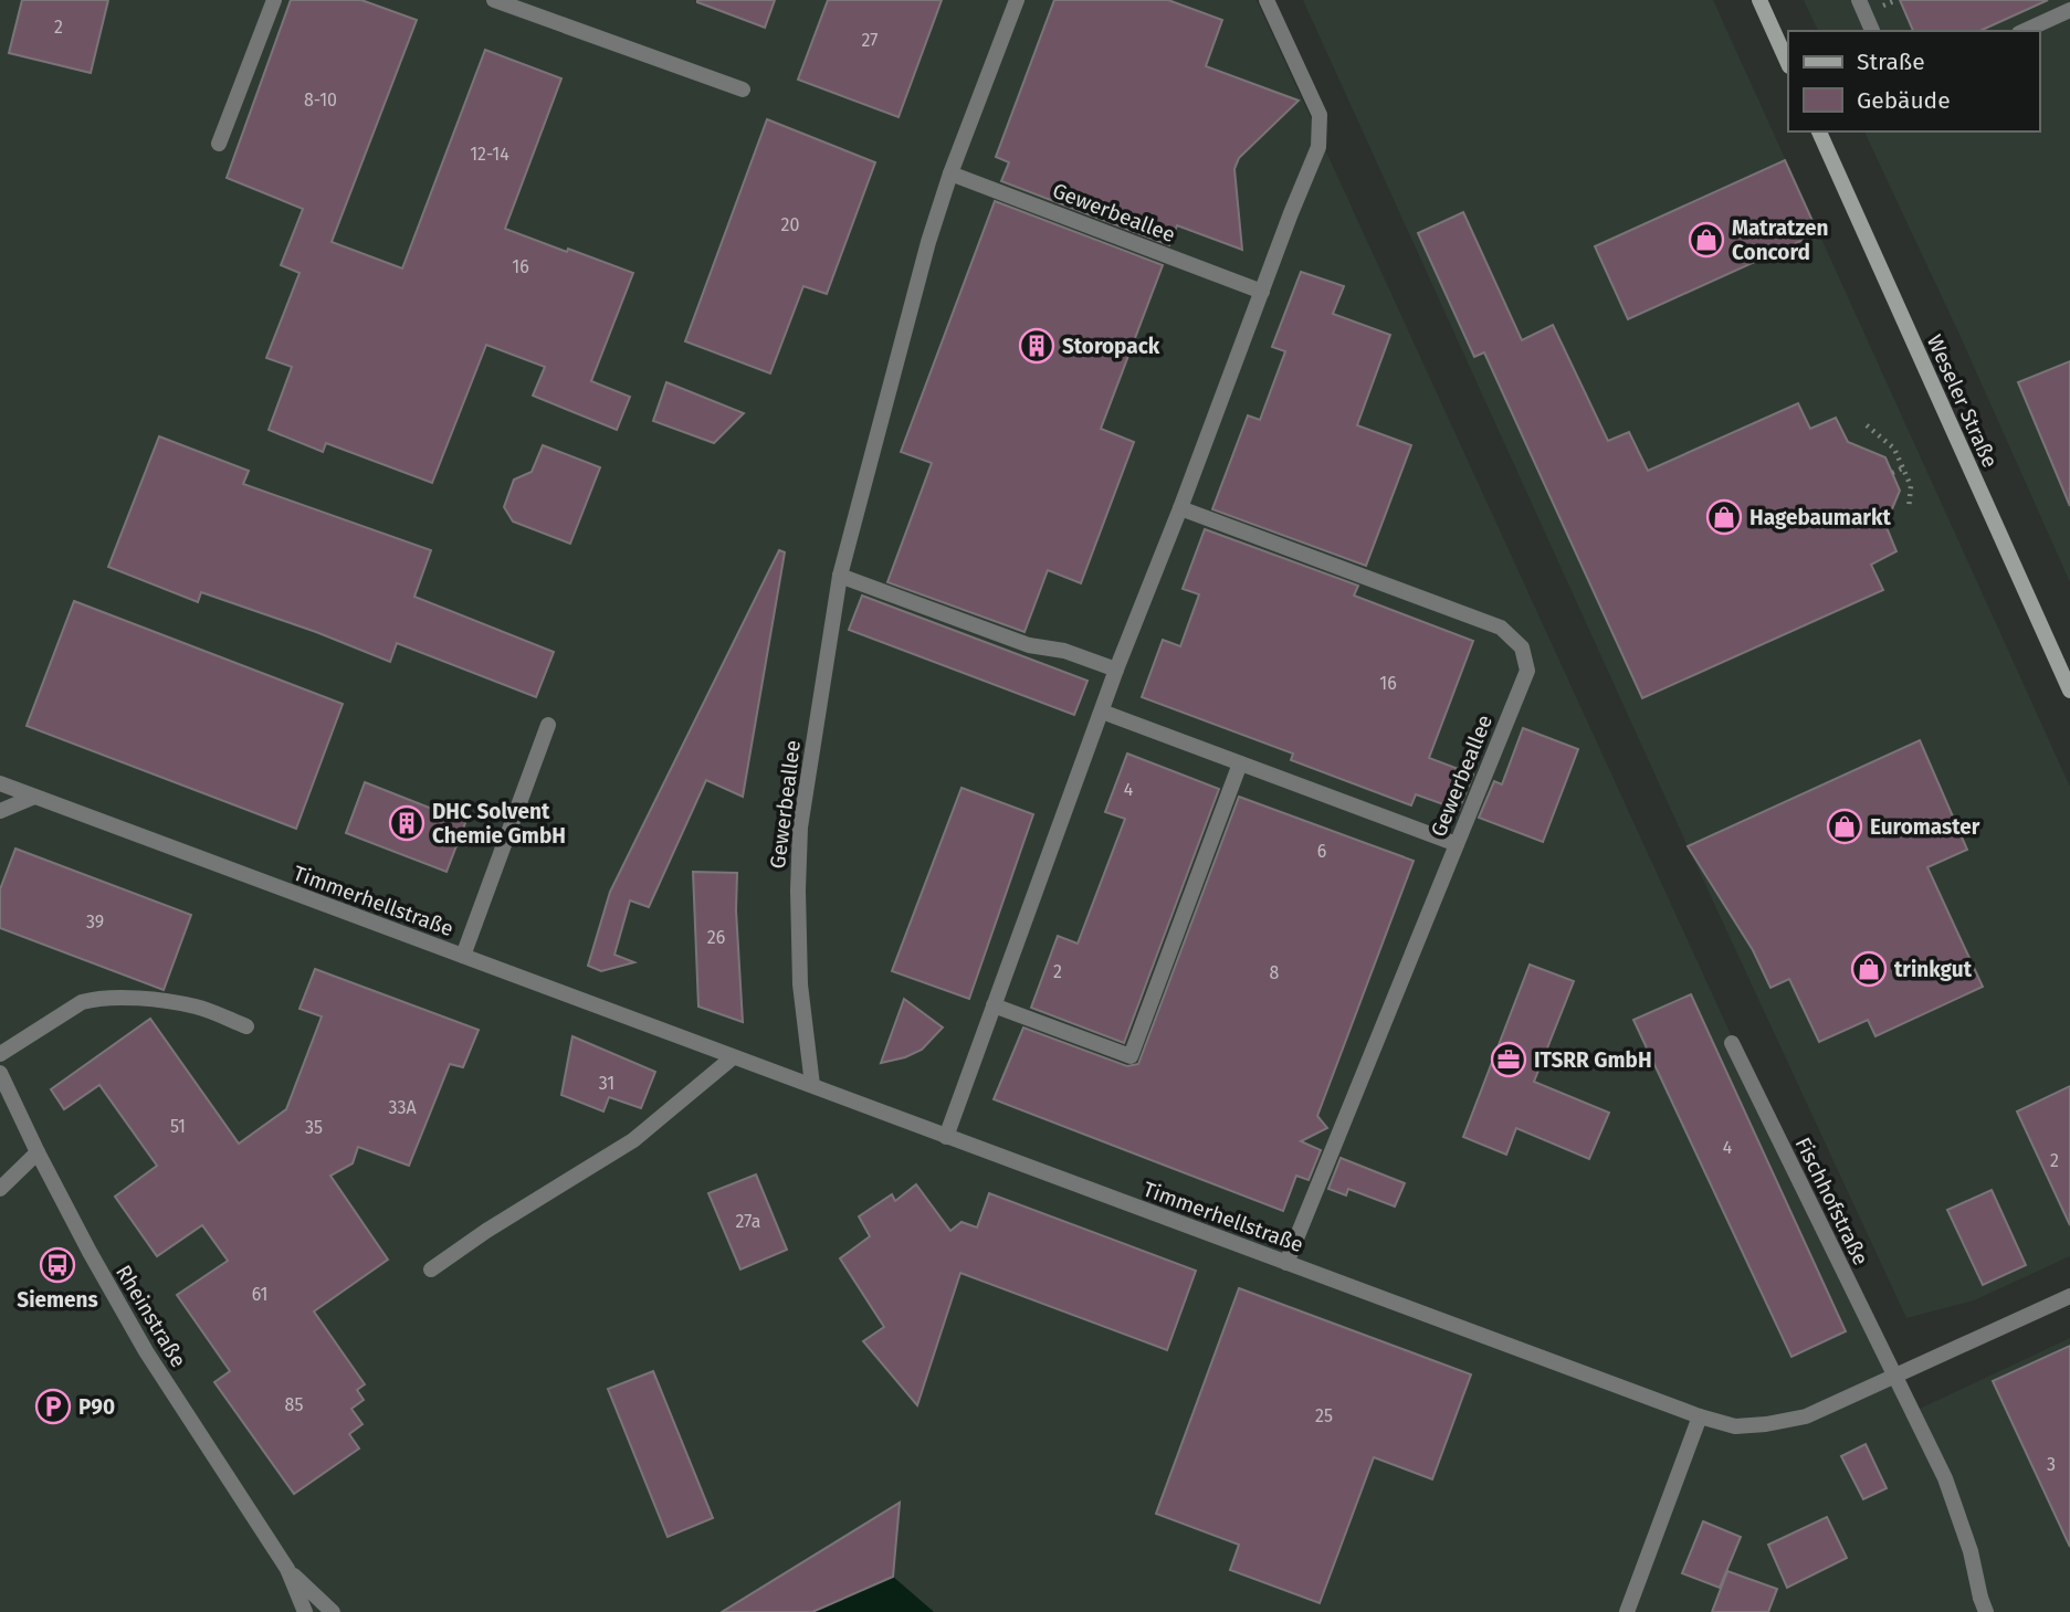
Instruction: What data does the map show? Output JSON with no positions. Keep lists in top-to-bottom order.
{
  "streets": {
    "main road": ["Weseler Straße"],
    "street": [
      "Gewerbeallee",
      "Timmerhellstraße",
      "Fischhofstraße",
      "Rheinstraße"
    ]
  },
  "crossings": [
    ["Gewerbeallee", "Timmerhellstraße"],
    ["Timmerhellstraße", "Fischhofstraße"]
  ],
  "places": {
    "shop": [
      "Matratzen Concord",
      "Hagebaumarkt",
      "Euromaster",
      "trinkgut"
    ],
    "building": ["Storopack", "DHC Solvent Chemie GmbH"],
    "office": ["ITSRR GmbH"],
    "bus stop": ["Siemens"],
    "parking": ["P90"]
  },
  "house_numbers": [
    "2",
    "27",
    "8-10",
    "12-14",
    "20",
    "16",
    "16",
    "4",
    "6",
    "39",
    "26",
    "2",
    "8",
    "31",
    "33A",
    "51",
    "35",
    "4",
    "2",
    "27a",
    "61",
    "85",
    "25",
    "3"
  ],
  "legend": ["Straße", "Gebäude"]
}
